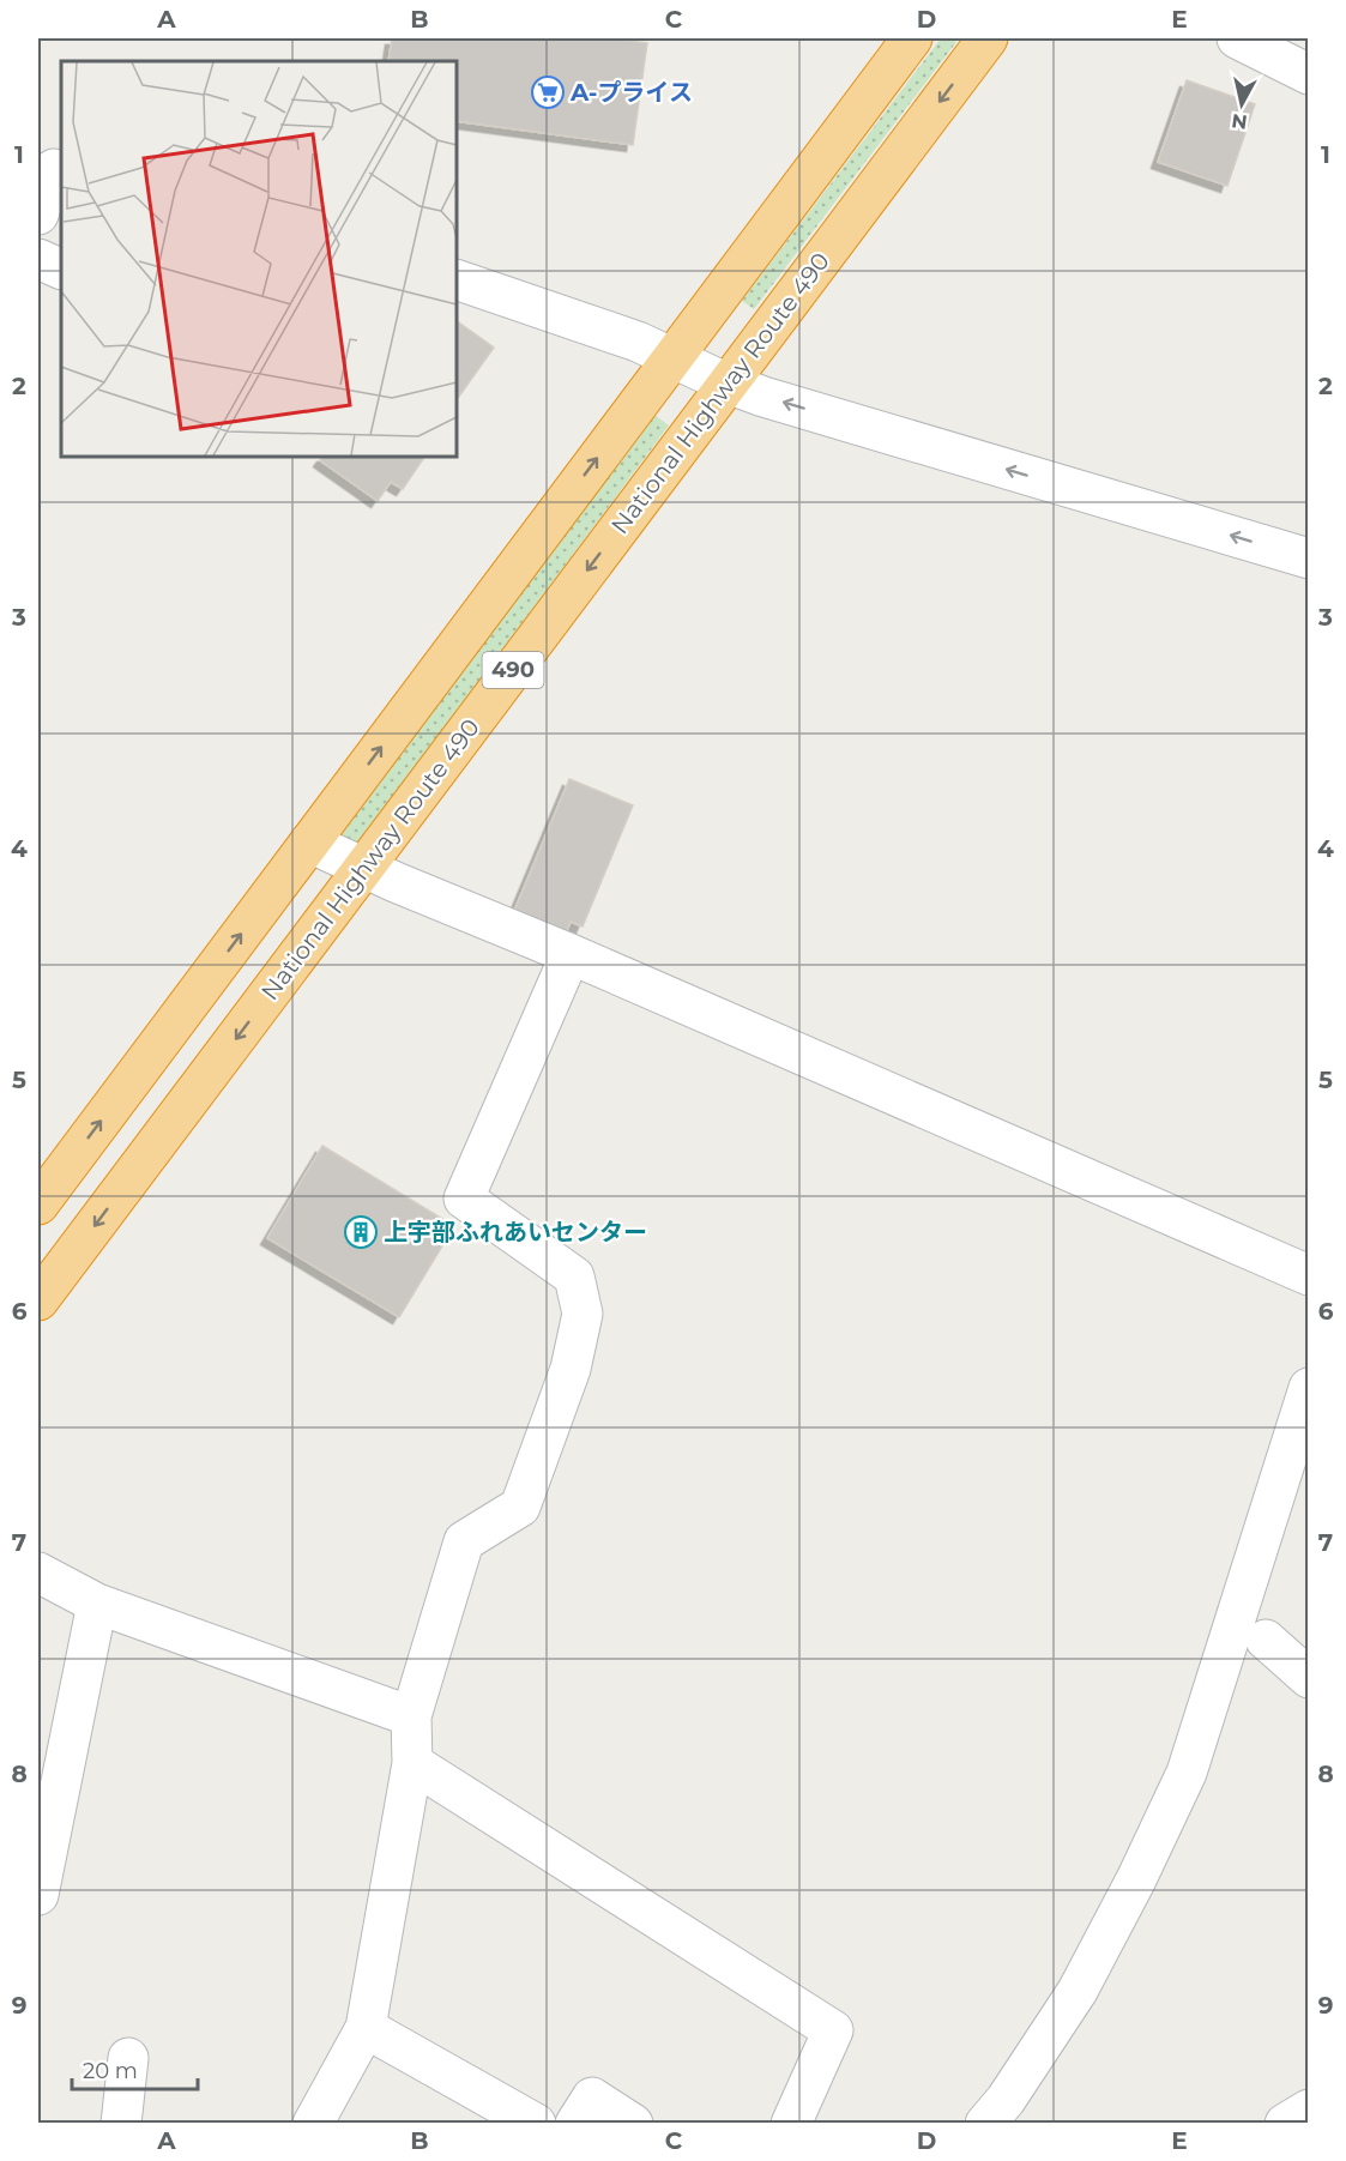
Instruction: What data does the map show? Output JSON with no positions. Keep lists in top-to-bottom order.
{
  "streets": {
    "highway": ["National Highway Route 490", "490"]
  },
  "places": {
    "supermarket": ["A-プライス"],
    "building": ["上宇部ふれあいセンター"]
  },
  "scale_bar": "20 m",
  "north": "bottom",
  "grid": {
    "columns": [
      "A",
      "B",
      "C",
      "D",
      "E"
    ],
    "rows": [
      "1",
      "2",
      "3",
      "4",
      "5",
      "6",
      "7",
      "8",
      "9"
    ]
  }
}
